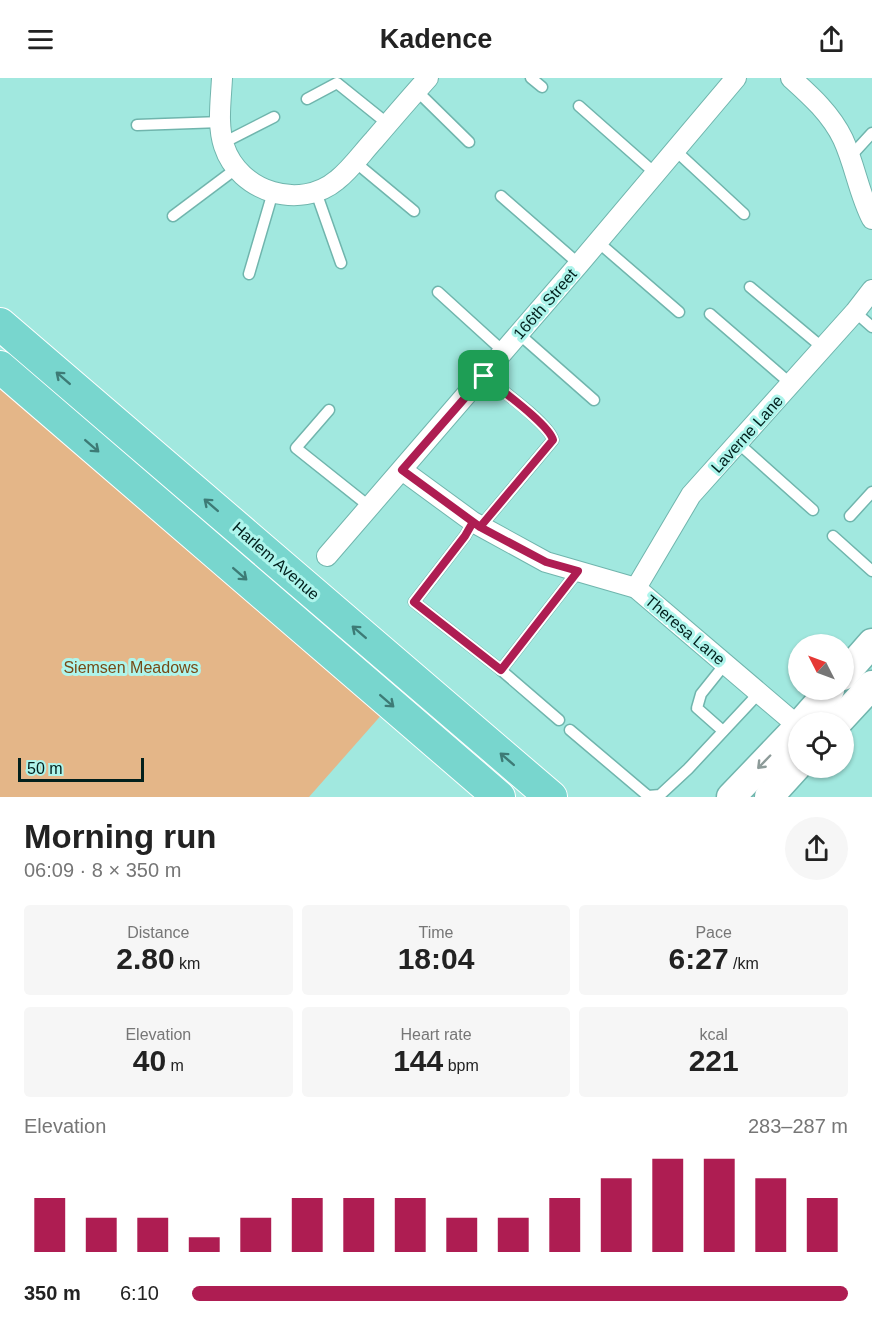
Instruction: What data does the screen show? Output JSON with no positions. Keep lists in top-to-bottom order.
{
  "streets": {
    "main road": ["Harlem Avenue"],
    "street": ["166th Street", "Laverne Lane", "Theresa Lane"]
  },
  "crossings": [
    ["166th Street", "Theresa Lane"],
    ["Laverne Lane", "Theresa Lane"]
  ],
  "parks": ["Siemsen Meadows"],
  "scale_bar": "50 m",
  "north": "top left",
  "page": {
    "header": "Kadence",
    "scale": "50 m",
    "heading": ["Morning run", "06:09 · 8 × 350 m"],
    "stats": [
      ["Distance", "2.80 km"],
      ["Time", "18:04"],
      ["Pace", "6:27 /km"],
      ["Elevation", "40 m"],
      ["Heart rate", "144 bpm"],
      ["kcal", "221"]
    ],
    "chart": ["Elevation", "283–287 m"],
    "list": [
      {
        "name": "350 m",
        "note": "6:10"
      }
    ]
  }
}
